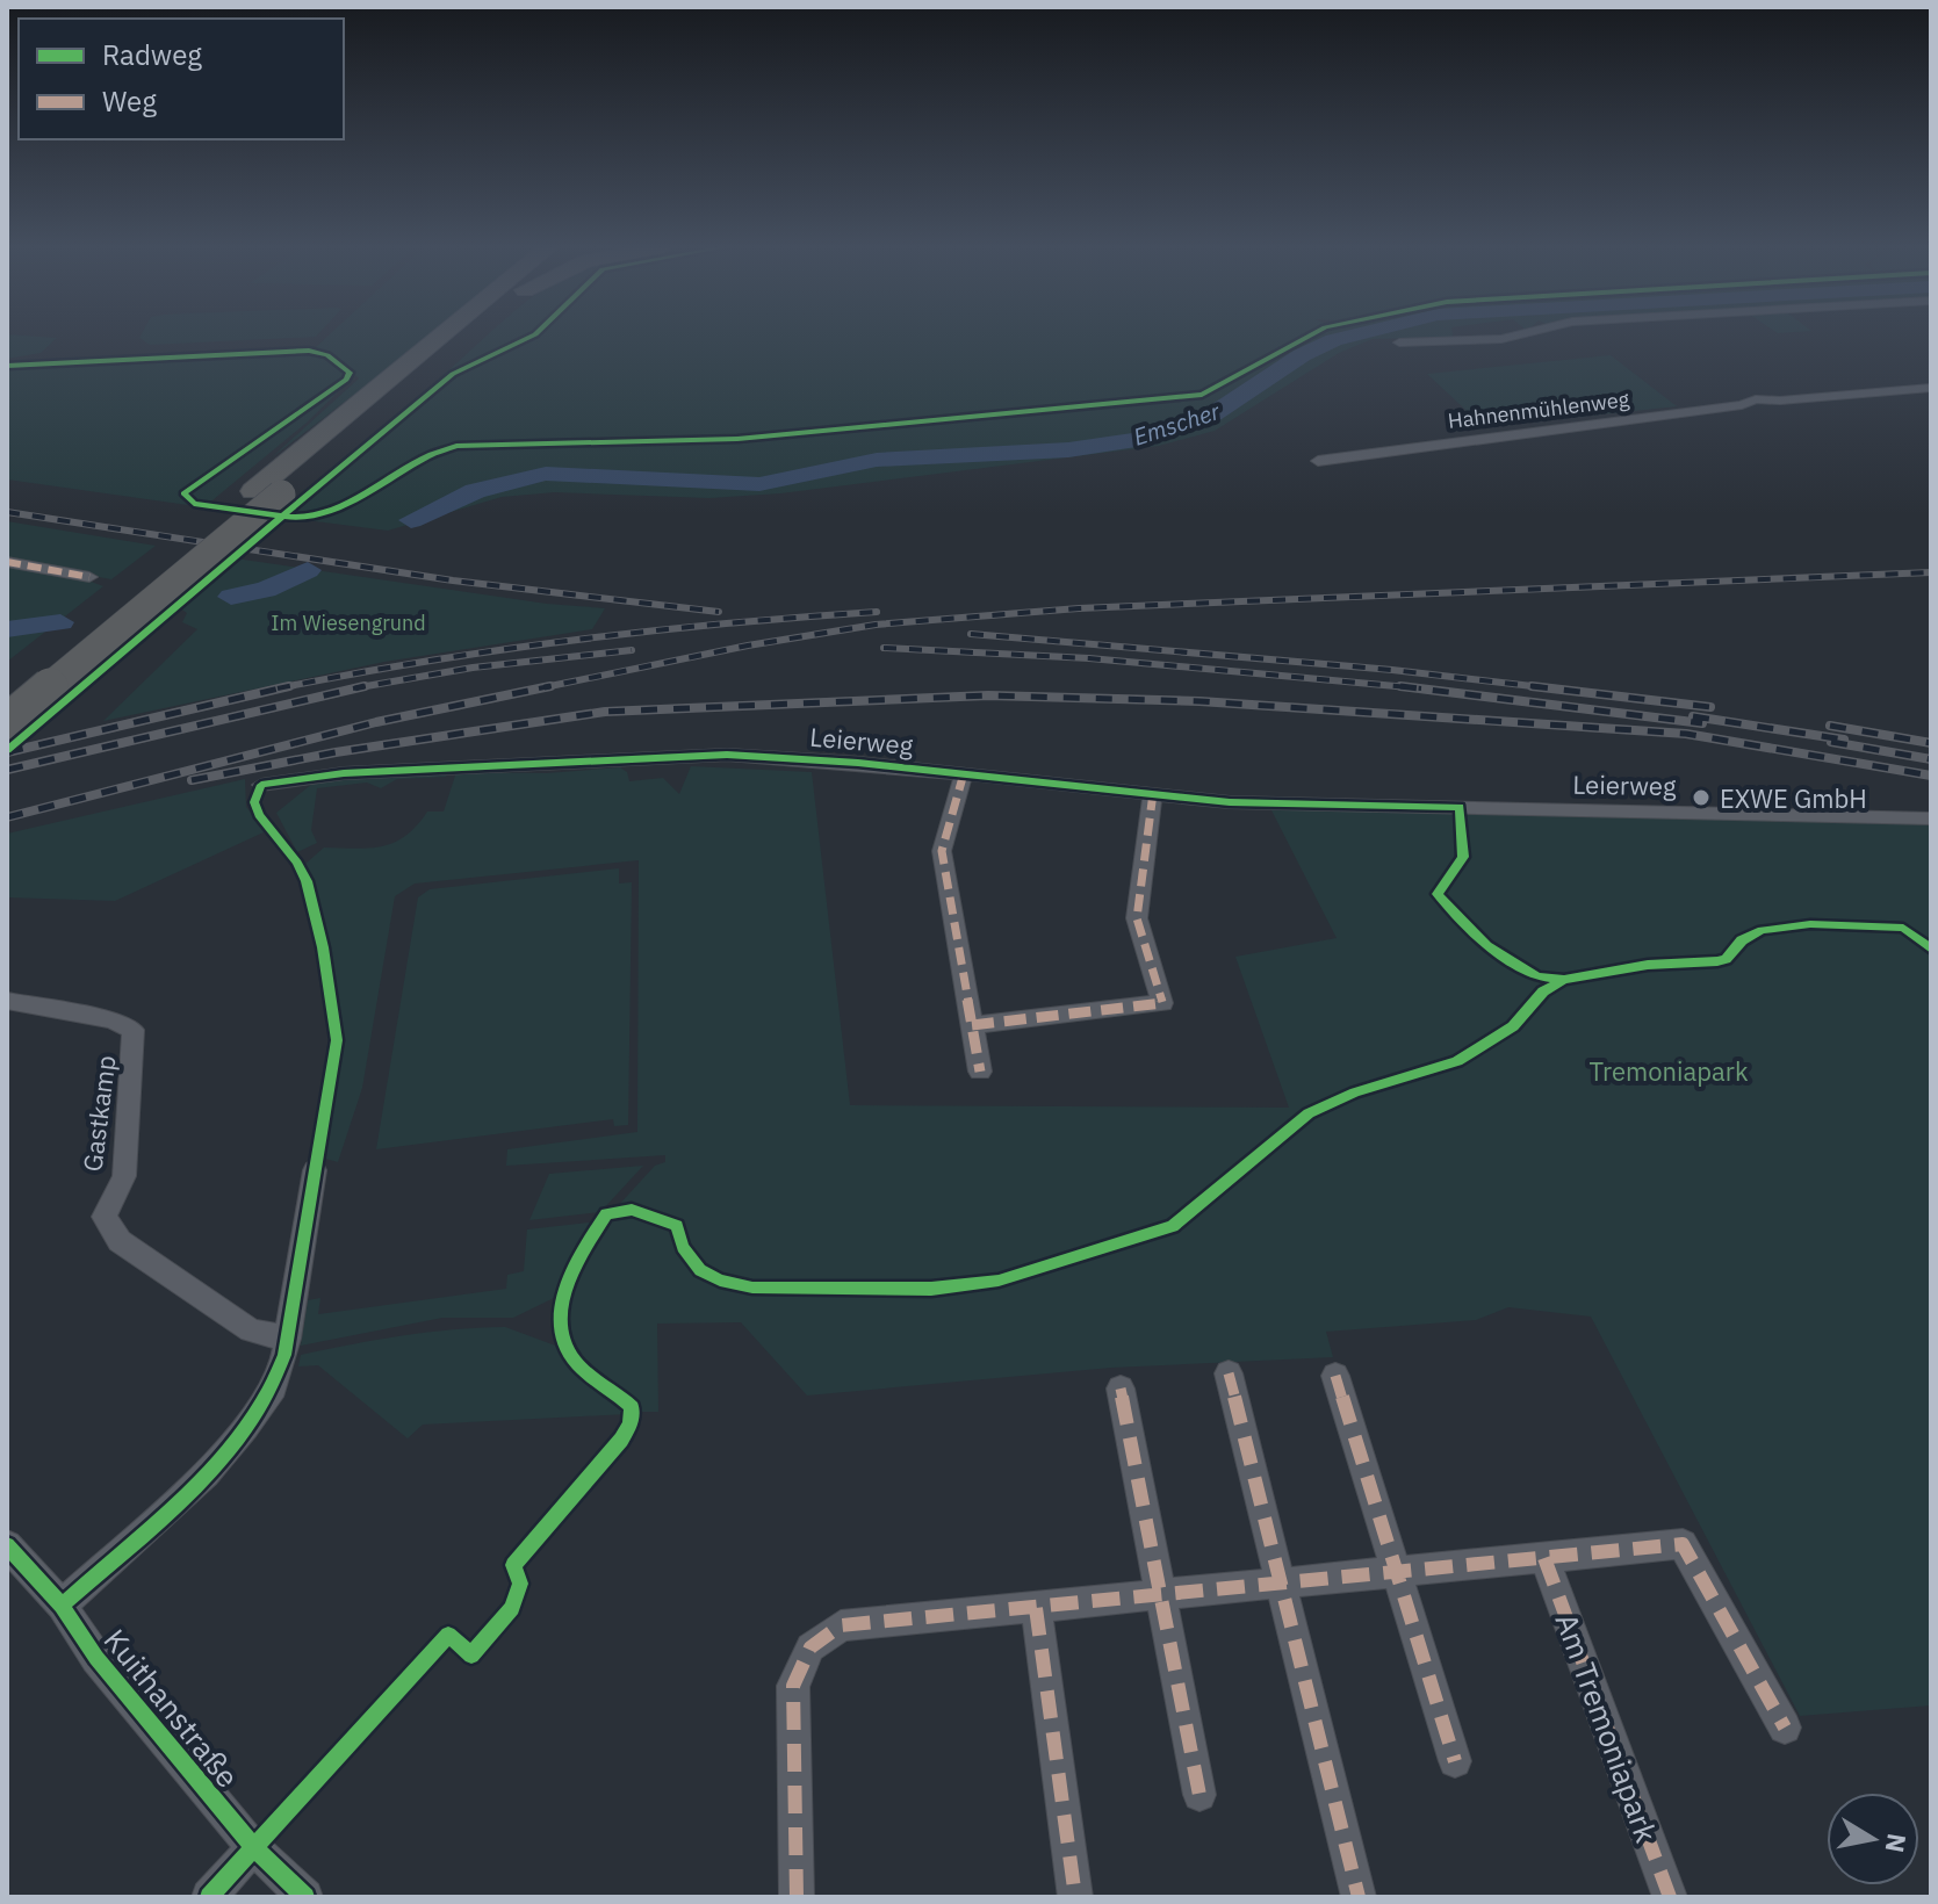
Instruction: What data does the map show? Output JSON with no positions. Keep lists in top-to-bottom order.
{
  "streets": {
    "street": [
      "Hahnenmühlenweg",
      "Leierweg",
      "Gastkamp",
      "Kuithanstraße",
      "Am Tremoniapark"
    ]
  },
  "water": ["Emscher"],
  "parks": ["Im Wiesengrund", "Tremoniapark"],
  "places": ["EXWE GmbH"],
  "legend": ["Radweg", "Weg"],
  "north": "right"
}
